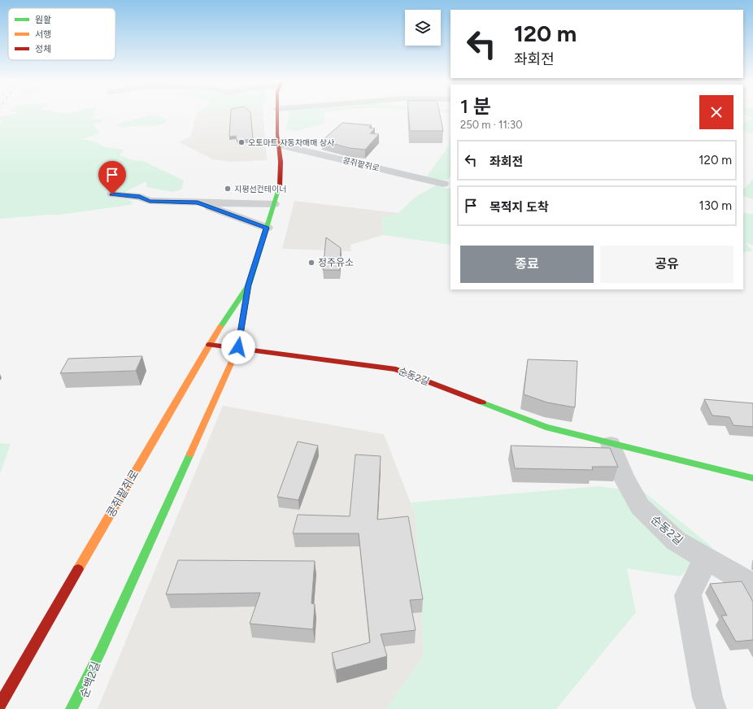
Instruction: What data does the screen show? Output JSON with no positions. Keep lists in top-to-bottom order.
{
  "streets": {
    "main road": ["콩쥐팥쥐로", "순동2길"],
    "street": ["순백2길"]
  },
  "crossings": [
    ["콩쥐팥쥐로", "순동2길"],
    ["콩쥐팥쥐로", "순백2길"]
  ],
  "places": ["오토마트 자동차매매 상사", "지평선컨테이너", "정주유소"],
  "legend": ["원활", "서행", "정체"],
  "page": {
    "turn": ["120 m", "좌회전"],
    "heading": ["1 분", "250 m · 11:30"],
    "list": [
      {
        "name": "좌회전",
        "value": "120 m"
      },
      {
        "name": "목적지 도착",
        "value": "130 m"
      }
    ],
    "buttons": ["종료", "공유"]
  }
}
